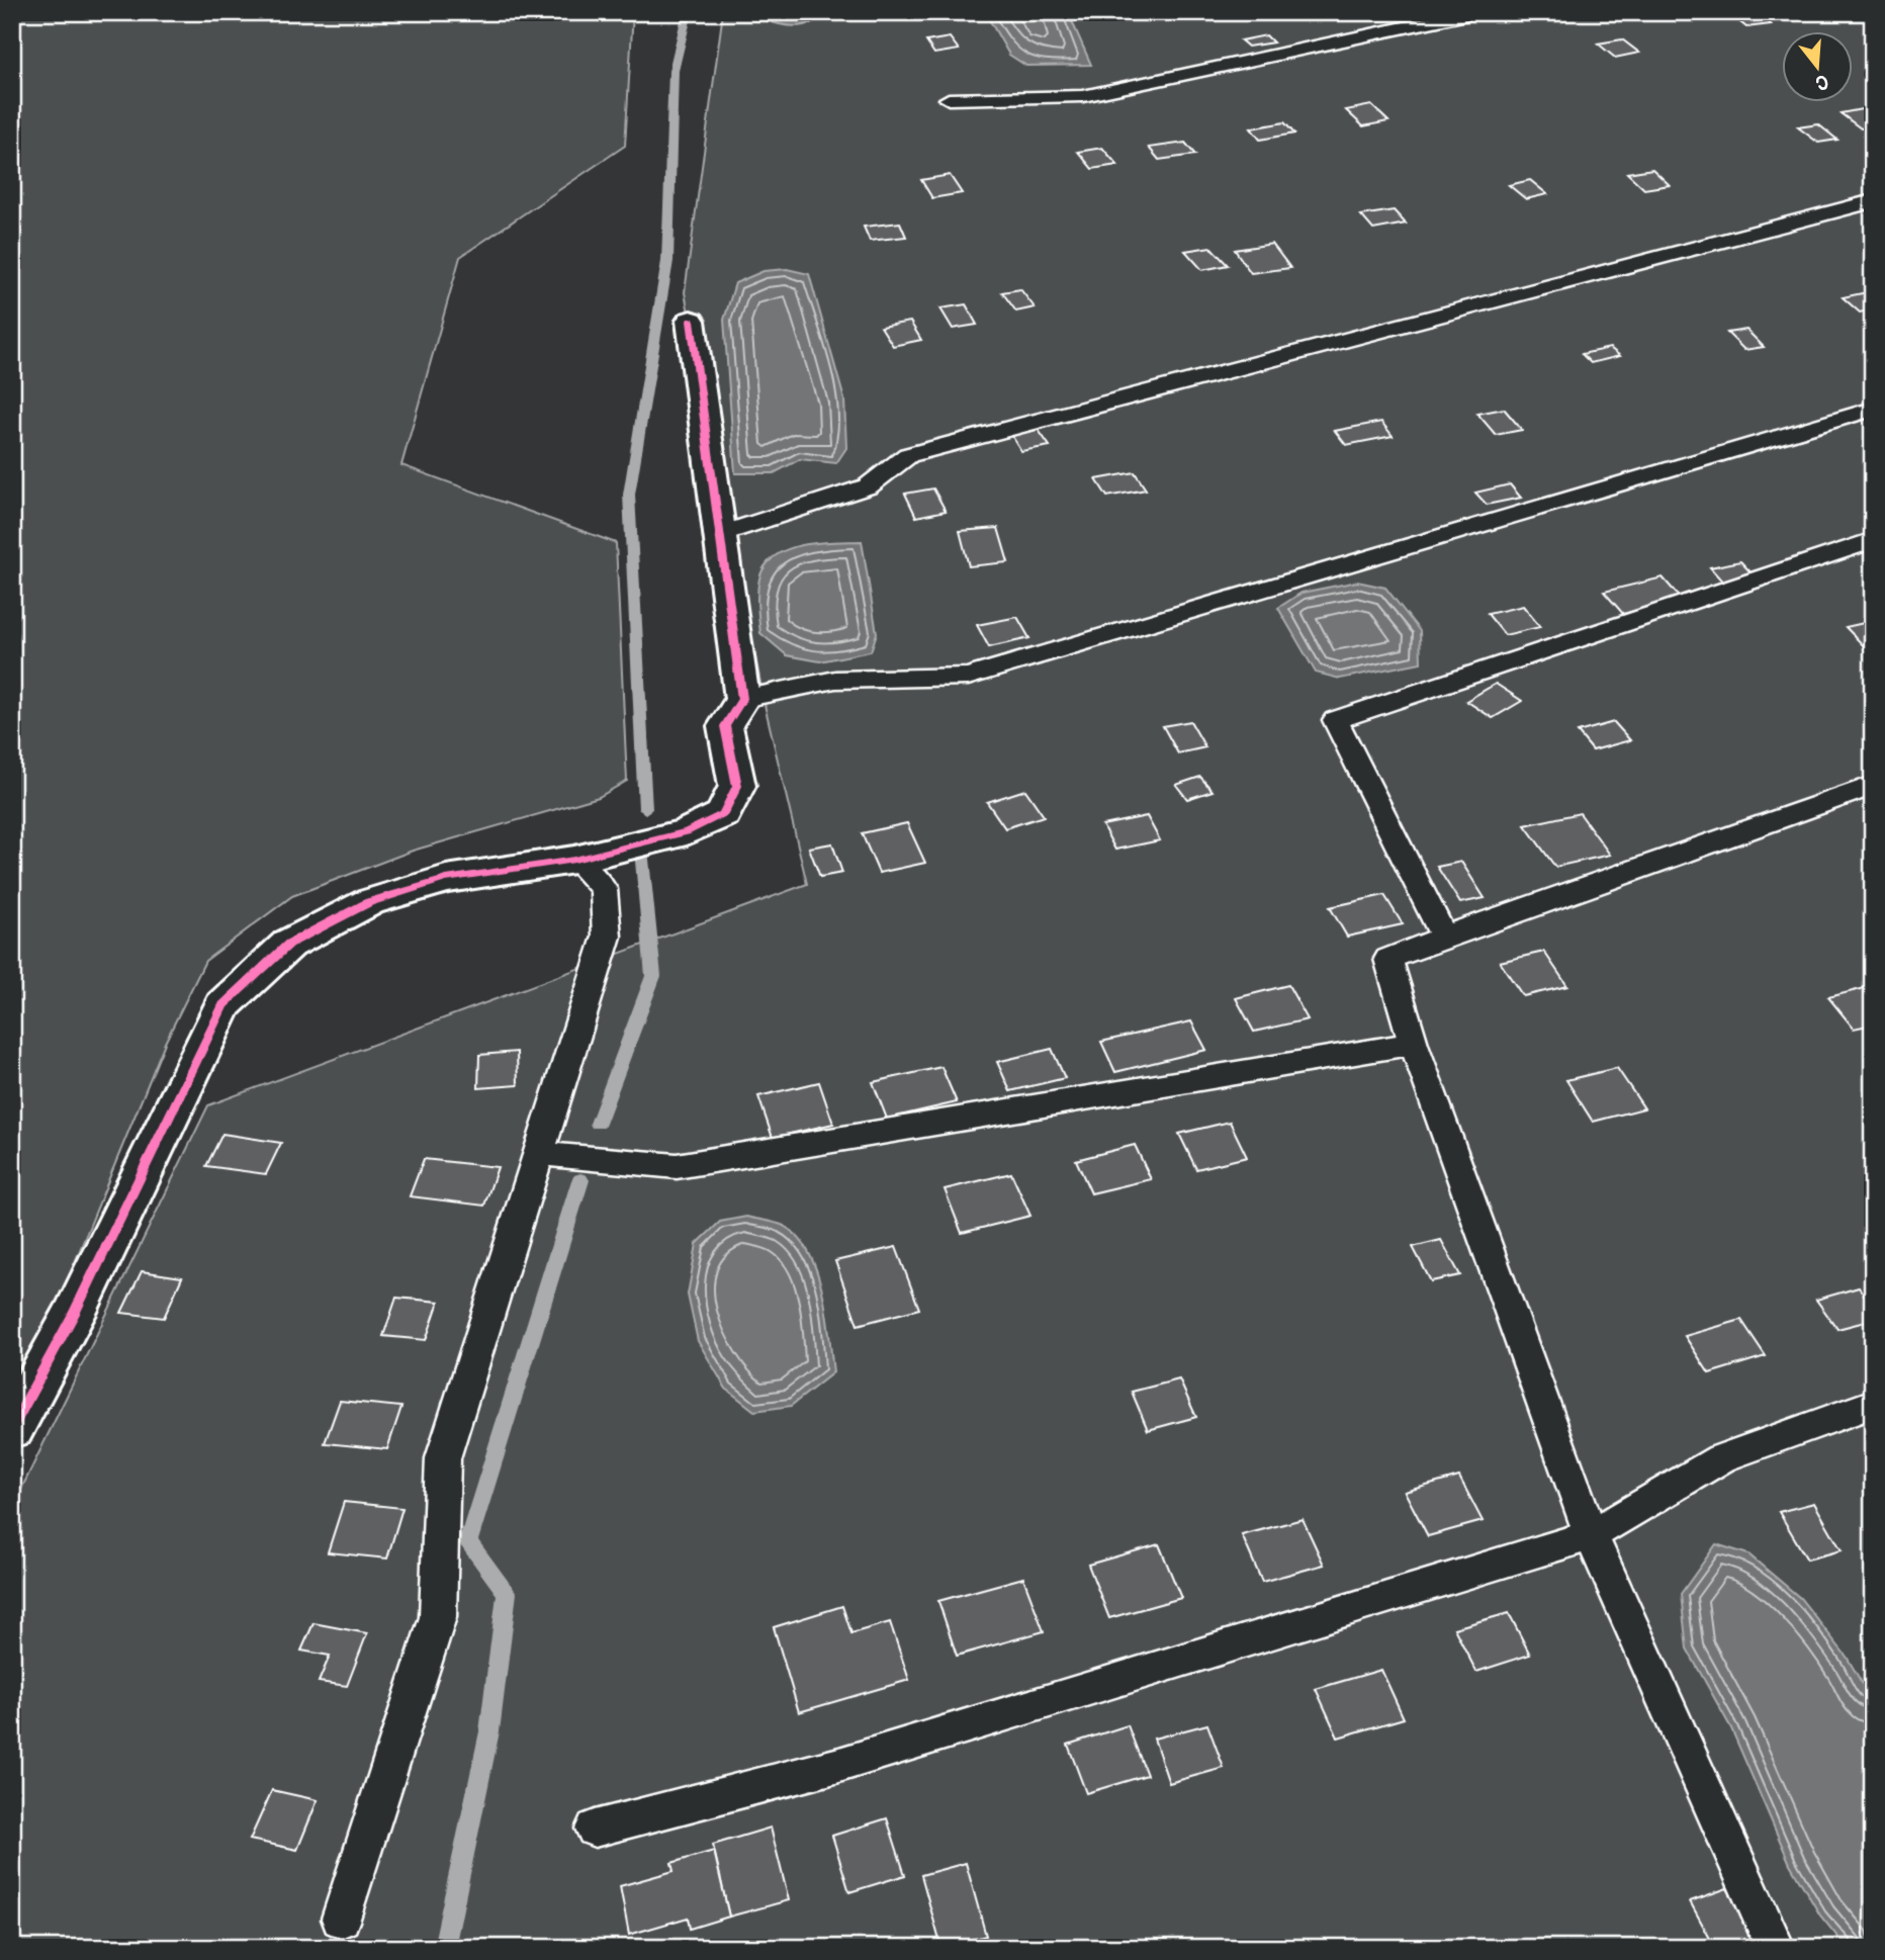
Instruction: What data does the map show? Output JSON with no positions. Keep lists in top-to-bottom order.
{
  "north": "bottom"
}
